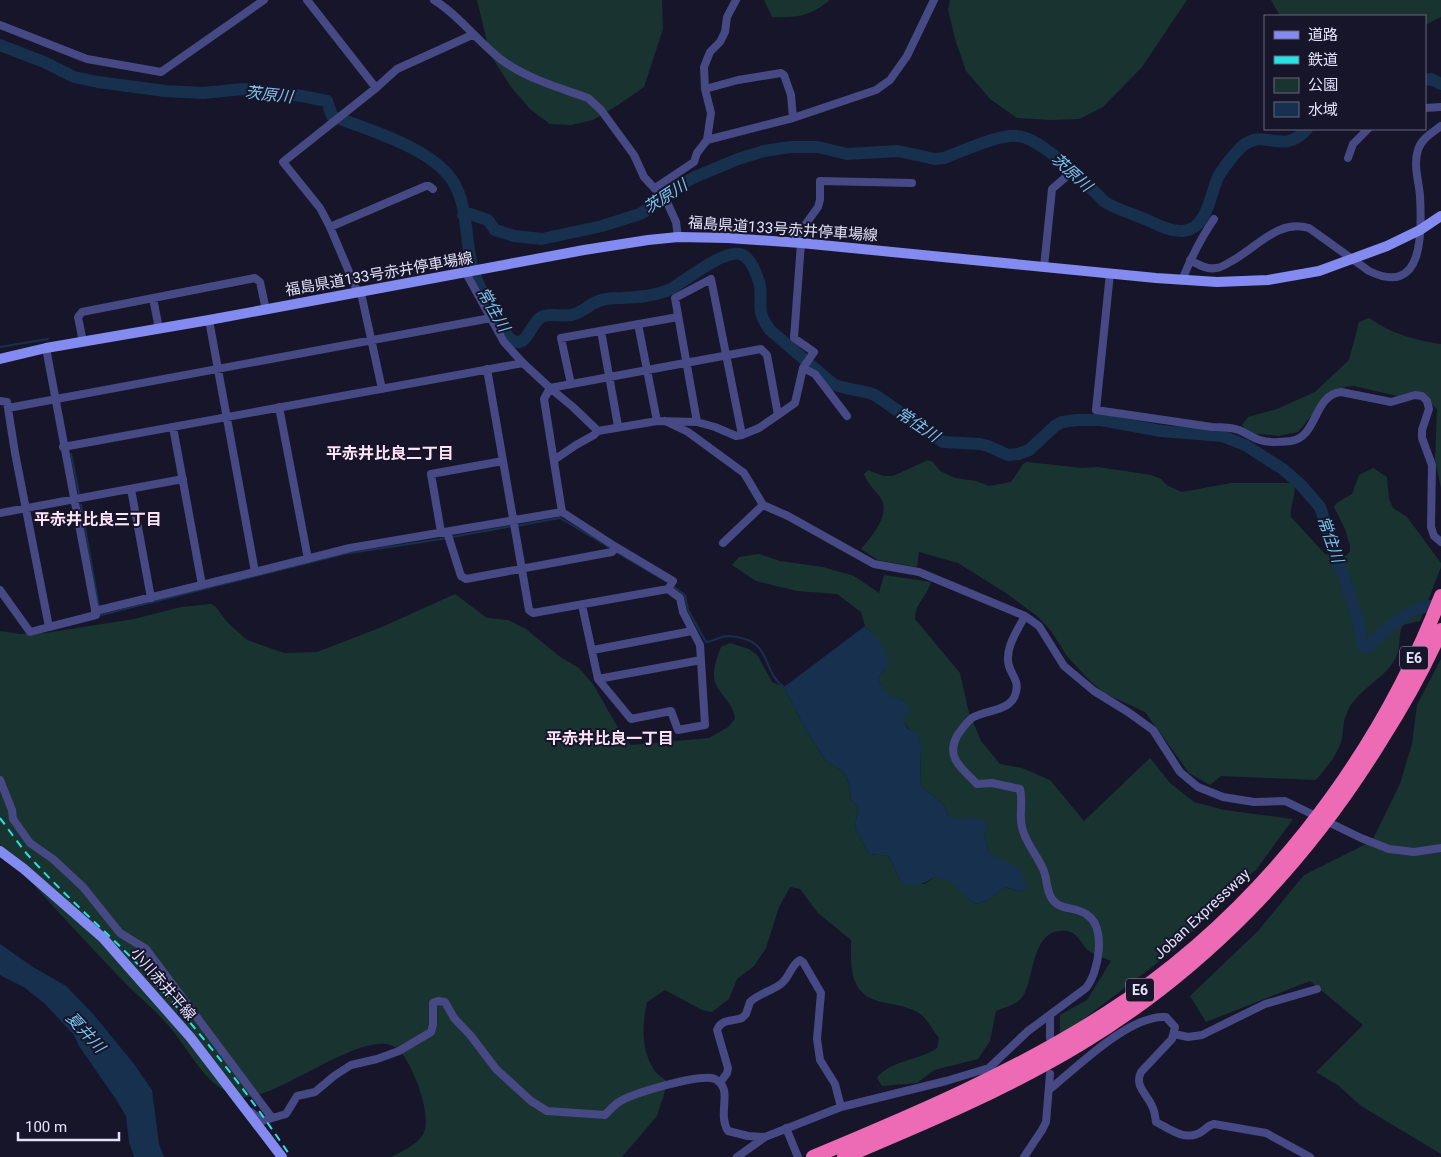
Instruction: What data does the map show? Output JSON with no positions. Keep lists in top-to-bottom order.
{
  "streets": {
    "highway": ["E6", "Joban Expressway"],
    "main road": ["福島県道133号赤井停車場線", "小川赤井平線"]
  },
  "districts": ["平赤井比良二丁目", "平赤井比良三丁目", "平赤井比良一丁目"],
  "water": ["茨原川", "常住川", "夏井川"],
  "legend": [
    "道路",
    "鉄道",
    "公園",
    "水域"
  ],
  "scale_bar": "100 m"
}
